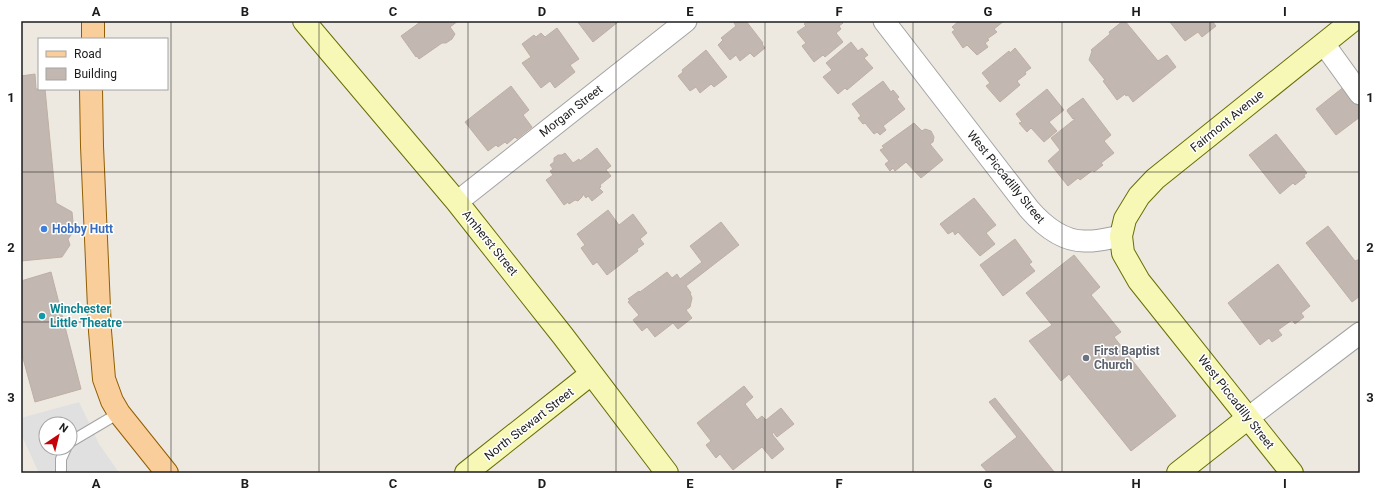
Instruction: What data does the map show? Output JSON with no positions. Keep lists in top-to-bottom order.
{
  "streets": {
    "street": [
      "Morgan Street",
      "Fairmont Avenue",
      "West Piccadilly Street",
      "Amherst Street",
      "North Stewart Street"
    ]
  },
  "crossings": [
    ["Morgan Street", "Amherst Street"],
    ["Fairmont Avenue", "West Piccadilly Street"],
    ["Amherst Street", "North Stewart Street"]
  ],
  "places": ["Hobby Hutt", "Winchester Little Theatre", "First Baptist Church"],
  "legend": ["Road", "Building"],
  "north": "top right",
  "grid": {
    "columns": [
      "A",
      "B",
      "C",
      "D",
      "E",
      "F",
      "G",
      "H",
      "I"
    ],
    "rows": ["1", "2", "3"]
  }
}
